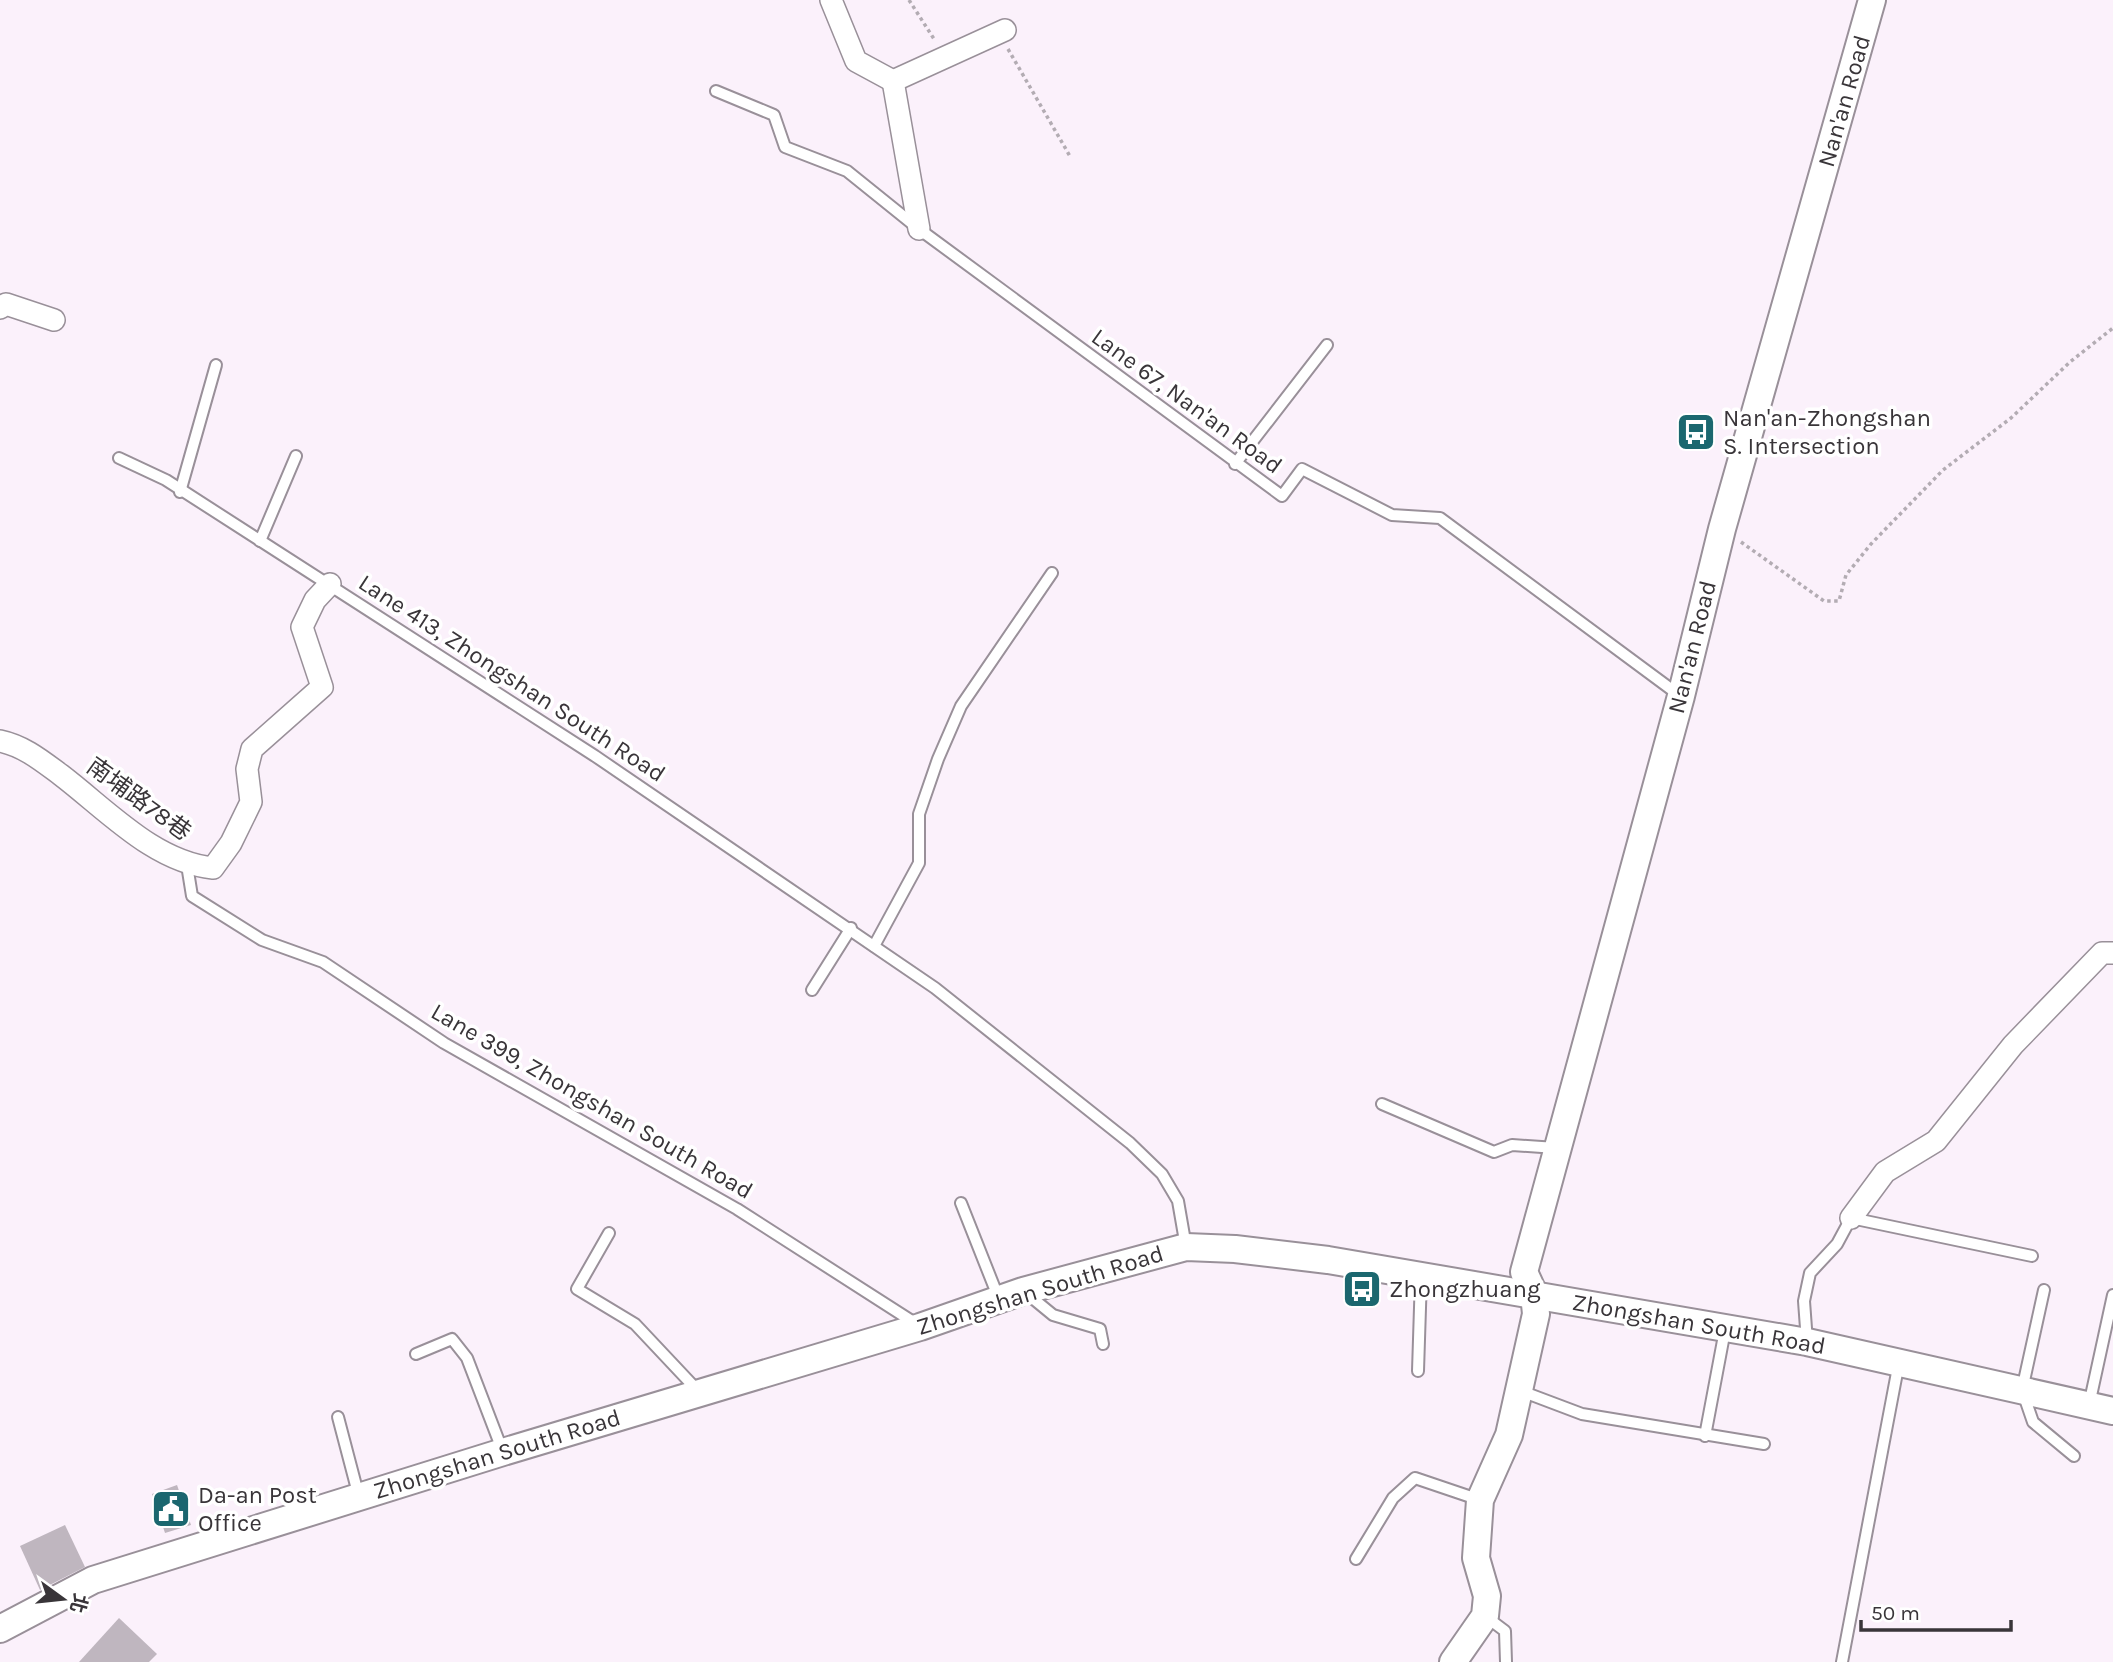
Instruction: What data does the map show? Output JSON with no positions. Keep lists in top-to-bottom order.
{
  "streets": {
    "street": ["Nan'an Road", "南埔路78巷", "Zhongshan South Road"],
    "lane": ["Lane 67, Nan'an Road", "Lane 413, Zhongshan South Road", "Lane 399, Zhongshan South Road"]
  },
  "crossings": [
    ["Nan'an Road", "Lane 67, Nan'an Road"],
    ["Nan'an Road", "Zhongshan South Road"],
    ["Lane 413, Zhongshan South Road", "南埔路78巷"],
    ["Lane 413, Zhongshan South Road", "Zhongshan South Road"],
    ["南埔路78巷", "Lane 399, Zhongshan South Road"],
    ["Lane 399, Zhongshan South Road", "Zhongshan South Road"]
  ],
  "places": {
    "bus stop": ["Nan'an-Zhongshan S. Intersection", "Zhongzhuang"],
    "public building": ["Da-an Post Office"]
  },
  "scale_bar": "50 m",
  "north": "right"
}
